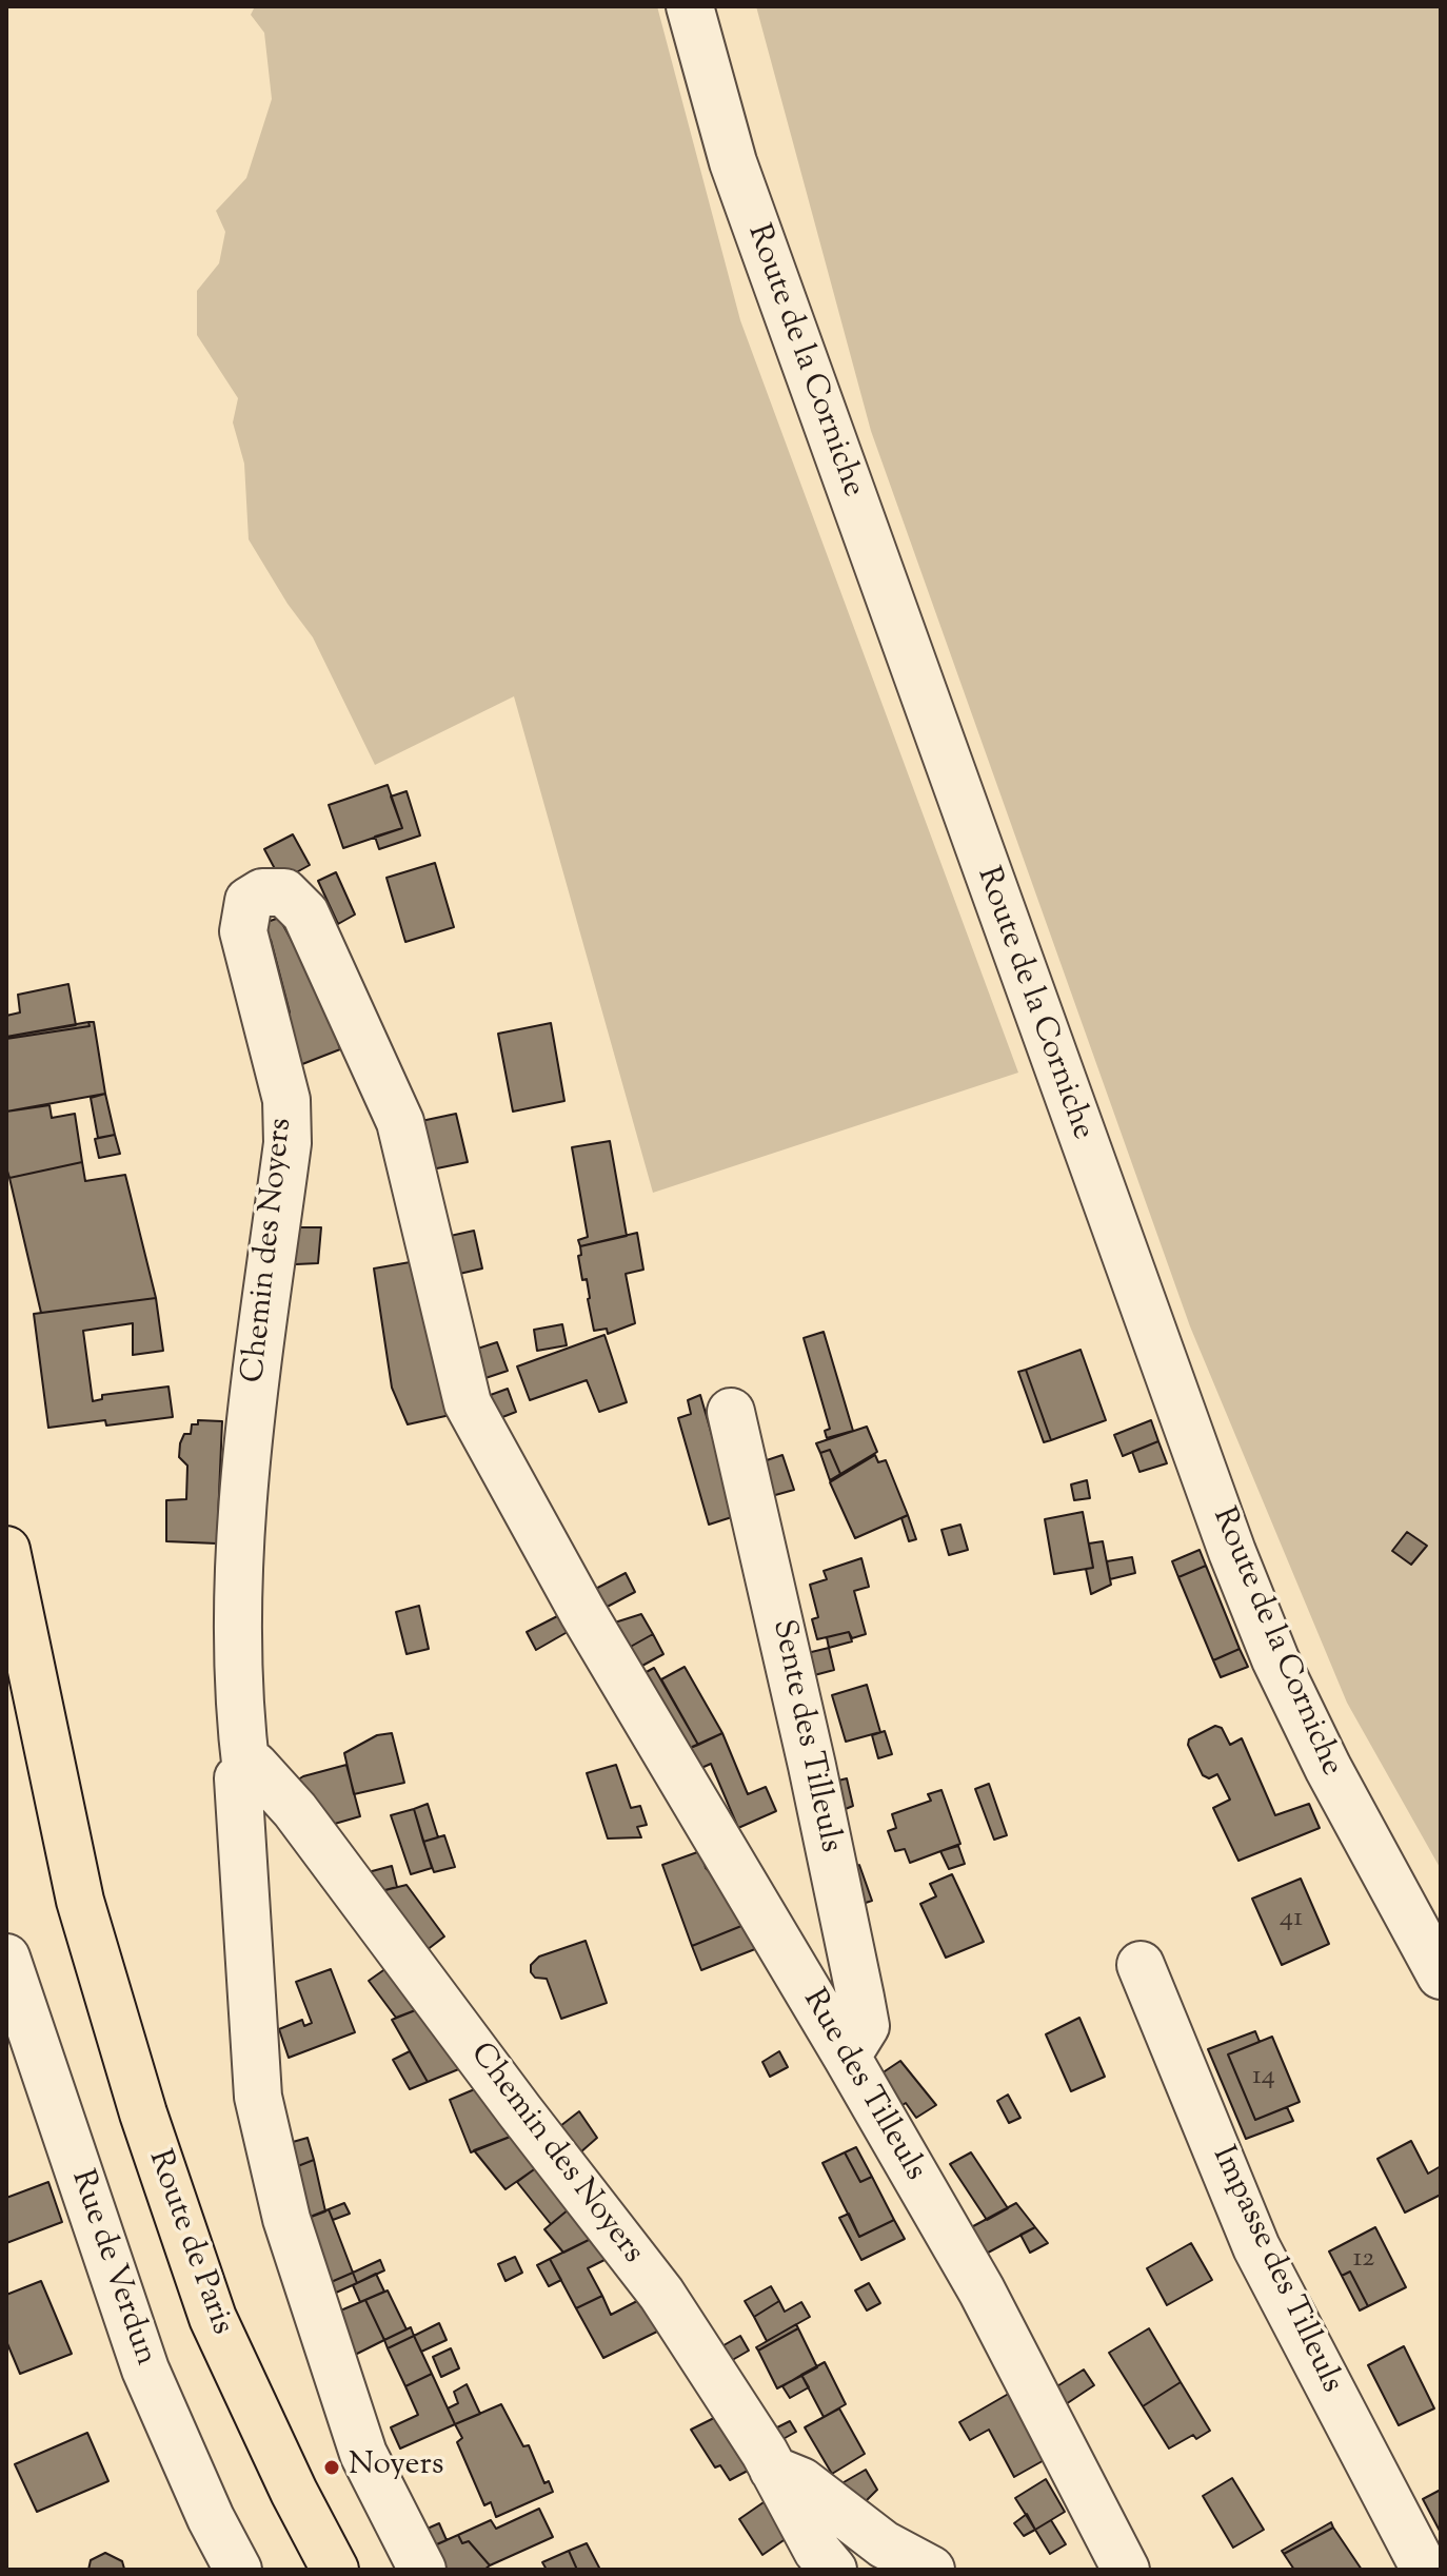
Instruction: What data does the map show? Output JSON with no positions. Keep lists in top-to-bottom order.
{
  "streets": {
    "main road": ["Route de Paris"],
    "street": [
      "Route de la Corniche",
      "Chemin des Noyers",
      "Sente des Tilleuls",
      "Rue des Tilleuls",
      "Rue de Verdun",
      "Impasse des Tilleuls"
    ]
  },
  "crossings": [
    ["Chemin des Noyers", "Rue des Tilleuls"],
    ["Sente des Tilleuls", "Rue des Tilleuls"]
  ],
  "places": ["Noyers"],
  "house_numbers": ["41", "14", "12"]
}
